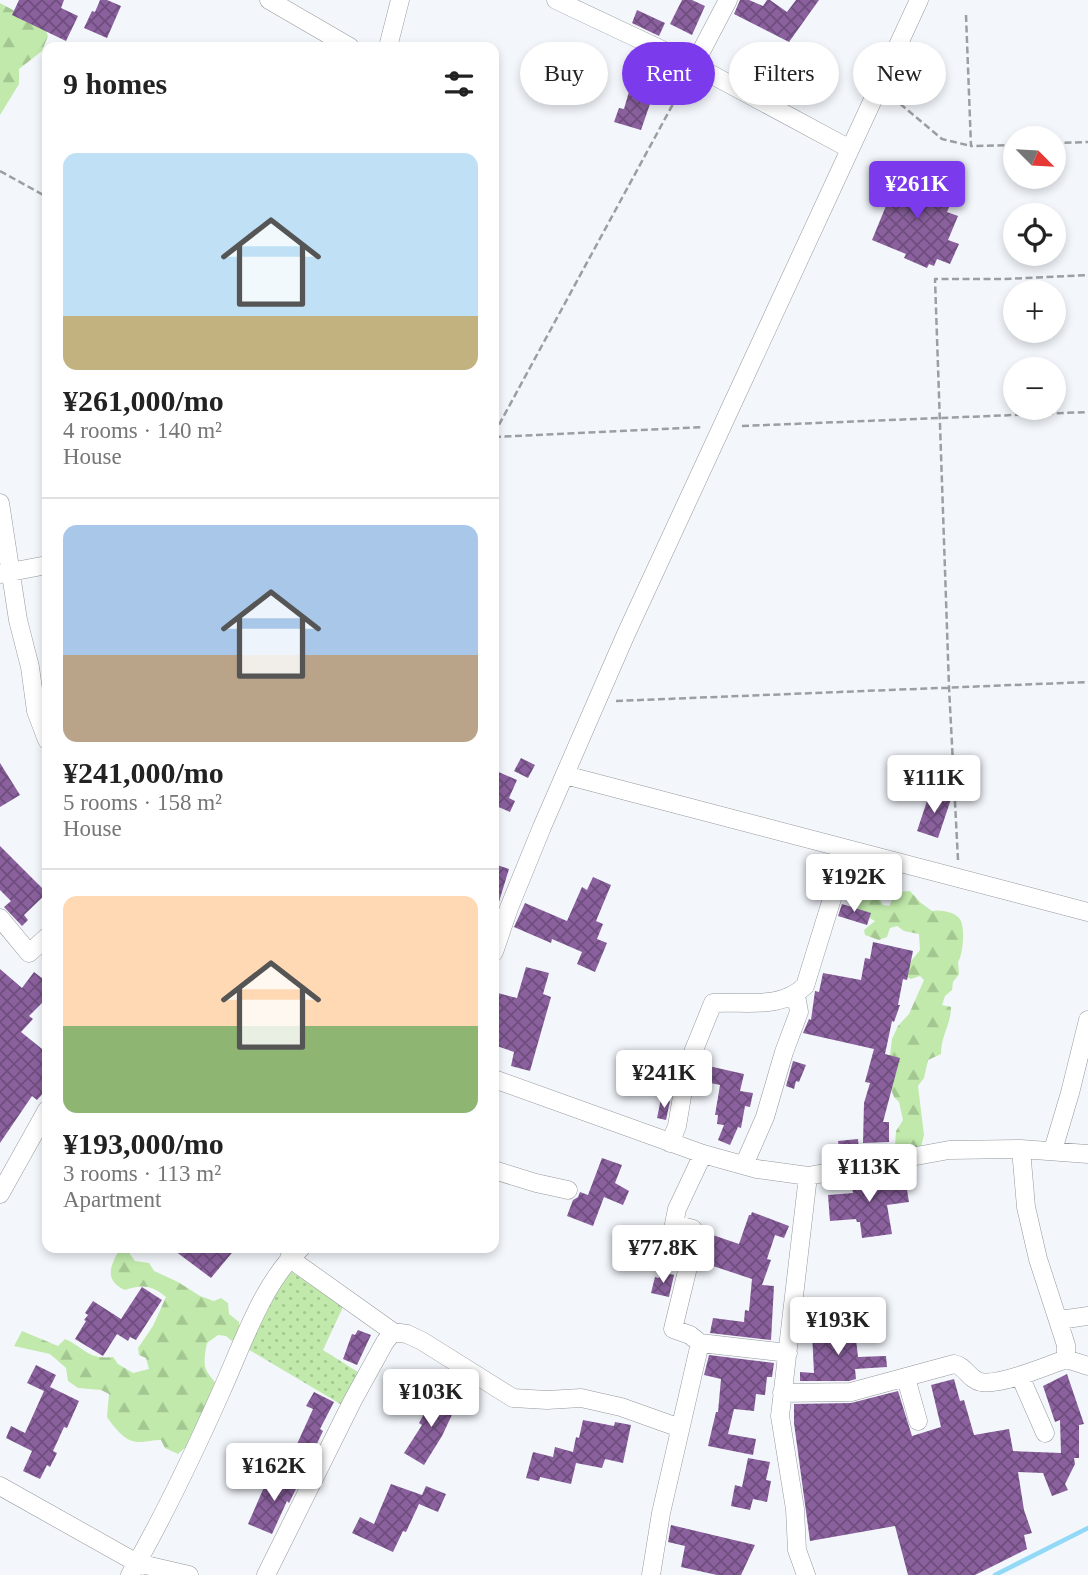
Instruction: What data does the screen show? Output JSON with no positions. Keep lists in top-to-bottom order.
{
  "north": "bottom right",
  "page": {
    "chip": [
      "Buy",
      "Rent",
      "Filters",
      "New"
    ],
    "heading": "9 homes",
    "map_buttons": ["+", "−"],
    "list": [
      {
        "name": "¥261,000/mo",
        "note": "4 rooms · 140 m² · House"
      },
      {
        "name": "¥241,000/mo",
        "note": "5 rooms · 158 m² · House"
      },
      {
        "name": "¥193,000/mo",
        "note": "3 rooms · 113 m² · Apartment"
      }
    ],
    "price": [
      "¥261K",
      "¥111K",
      "¥192K",
      "¥241K",
      "¥113K",
      "¥77.8K",
      "¥193K",
      "¥103K",
      "¥162K"
    ]
  }
}
